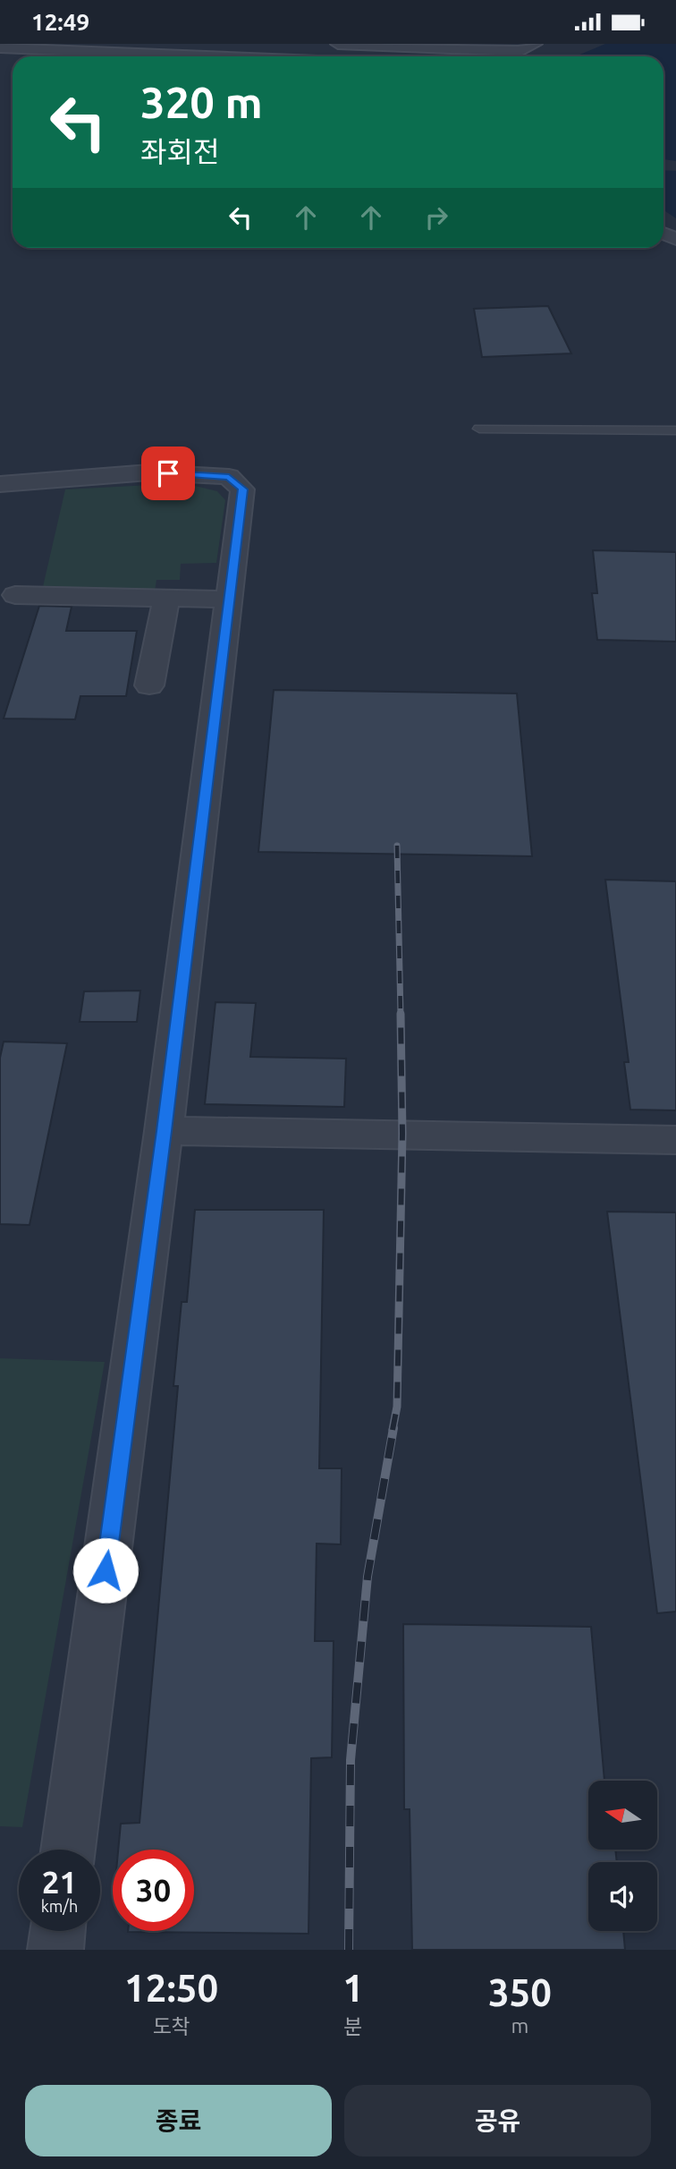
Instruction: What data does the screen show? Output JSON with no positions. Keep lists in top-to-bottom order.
{
  "north": "left",
  "page": {
    "status": "12:49",
    "turn": ["320 m", "좌회전"],
    "speed": "21 km/h",
    "limit": "30",
    "eta": [
      "12:50",
      "도착",
      "1",
      "분",
      "350",
      "m"
    ],
    "buttons": ["종료", "공유"]
  }
}
